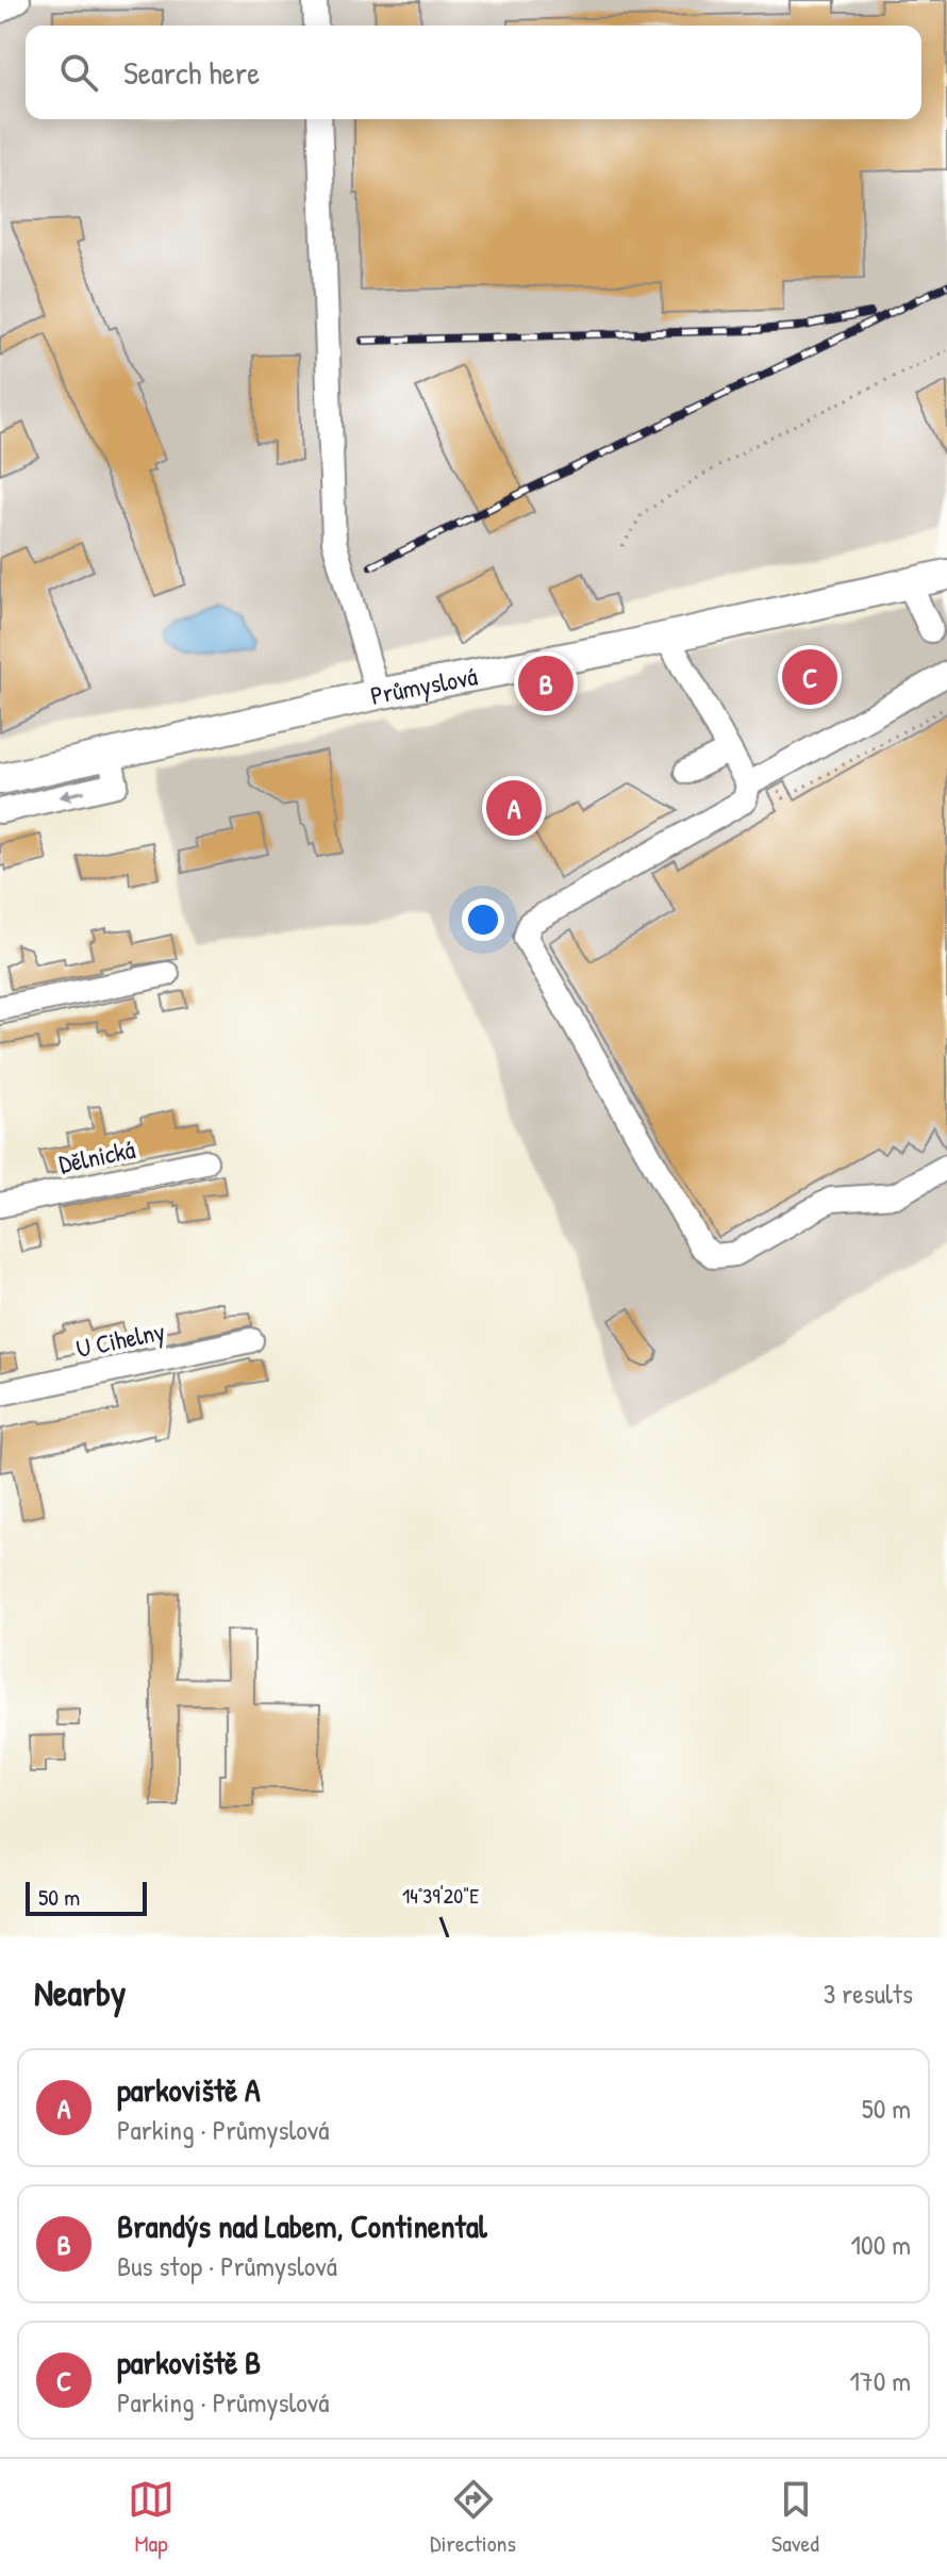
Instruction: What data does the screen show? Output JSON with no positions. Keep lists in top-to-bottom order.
{
  "streets": {
    "main road": ["Průmyslová"],
    "street": ["Dělnická", "U Cihelny"]
  },
  "scale_bar": "50 m",
  "page": {
    "search": "Search here",
    "pins": ["C", "B", "A"],
    "scale": "50 m",
    "heading": ["Nearby", "3 results"],
    "list": [
      {
        "mark": "A",
        "name": "parkoviště A",
        "note": "Parking · Průmyslová",
        "value": "50 m"
      },
      {
        "mark": "B",
        "name": "Brandýs nad Labem, Continental",
        "note": "Bus stop · Průmyslová",
        "value": "100 m"
      },
      {
        "mark": "C",
        "name": "parkoviště B",
        "note": "Parking · Průmyslová",
        "value": "170 m"
      }
    ],
    "nav": ["Map", "Directions", "Saved"]
  },
  "coordinates": ["14°39'20\"E"]
}
